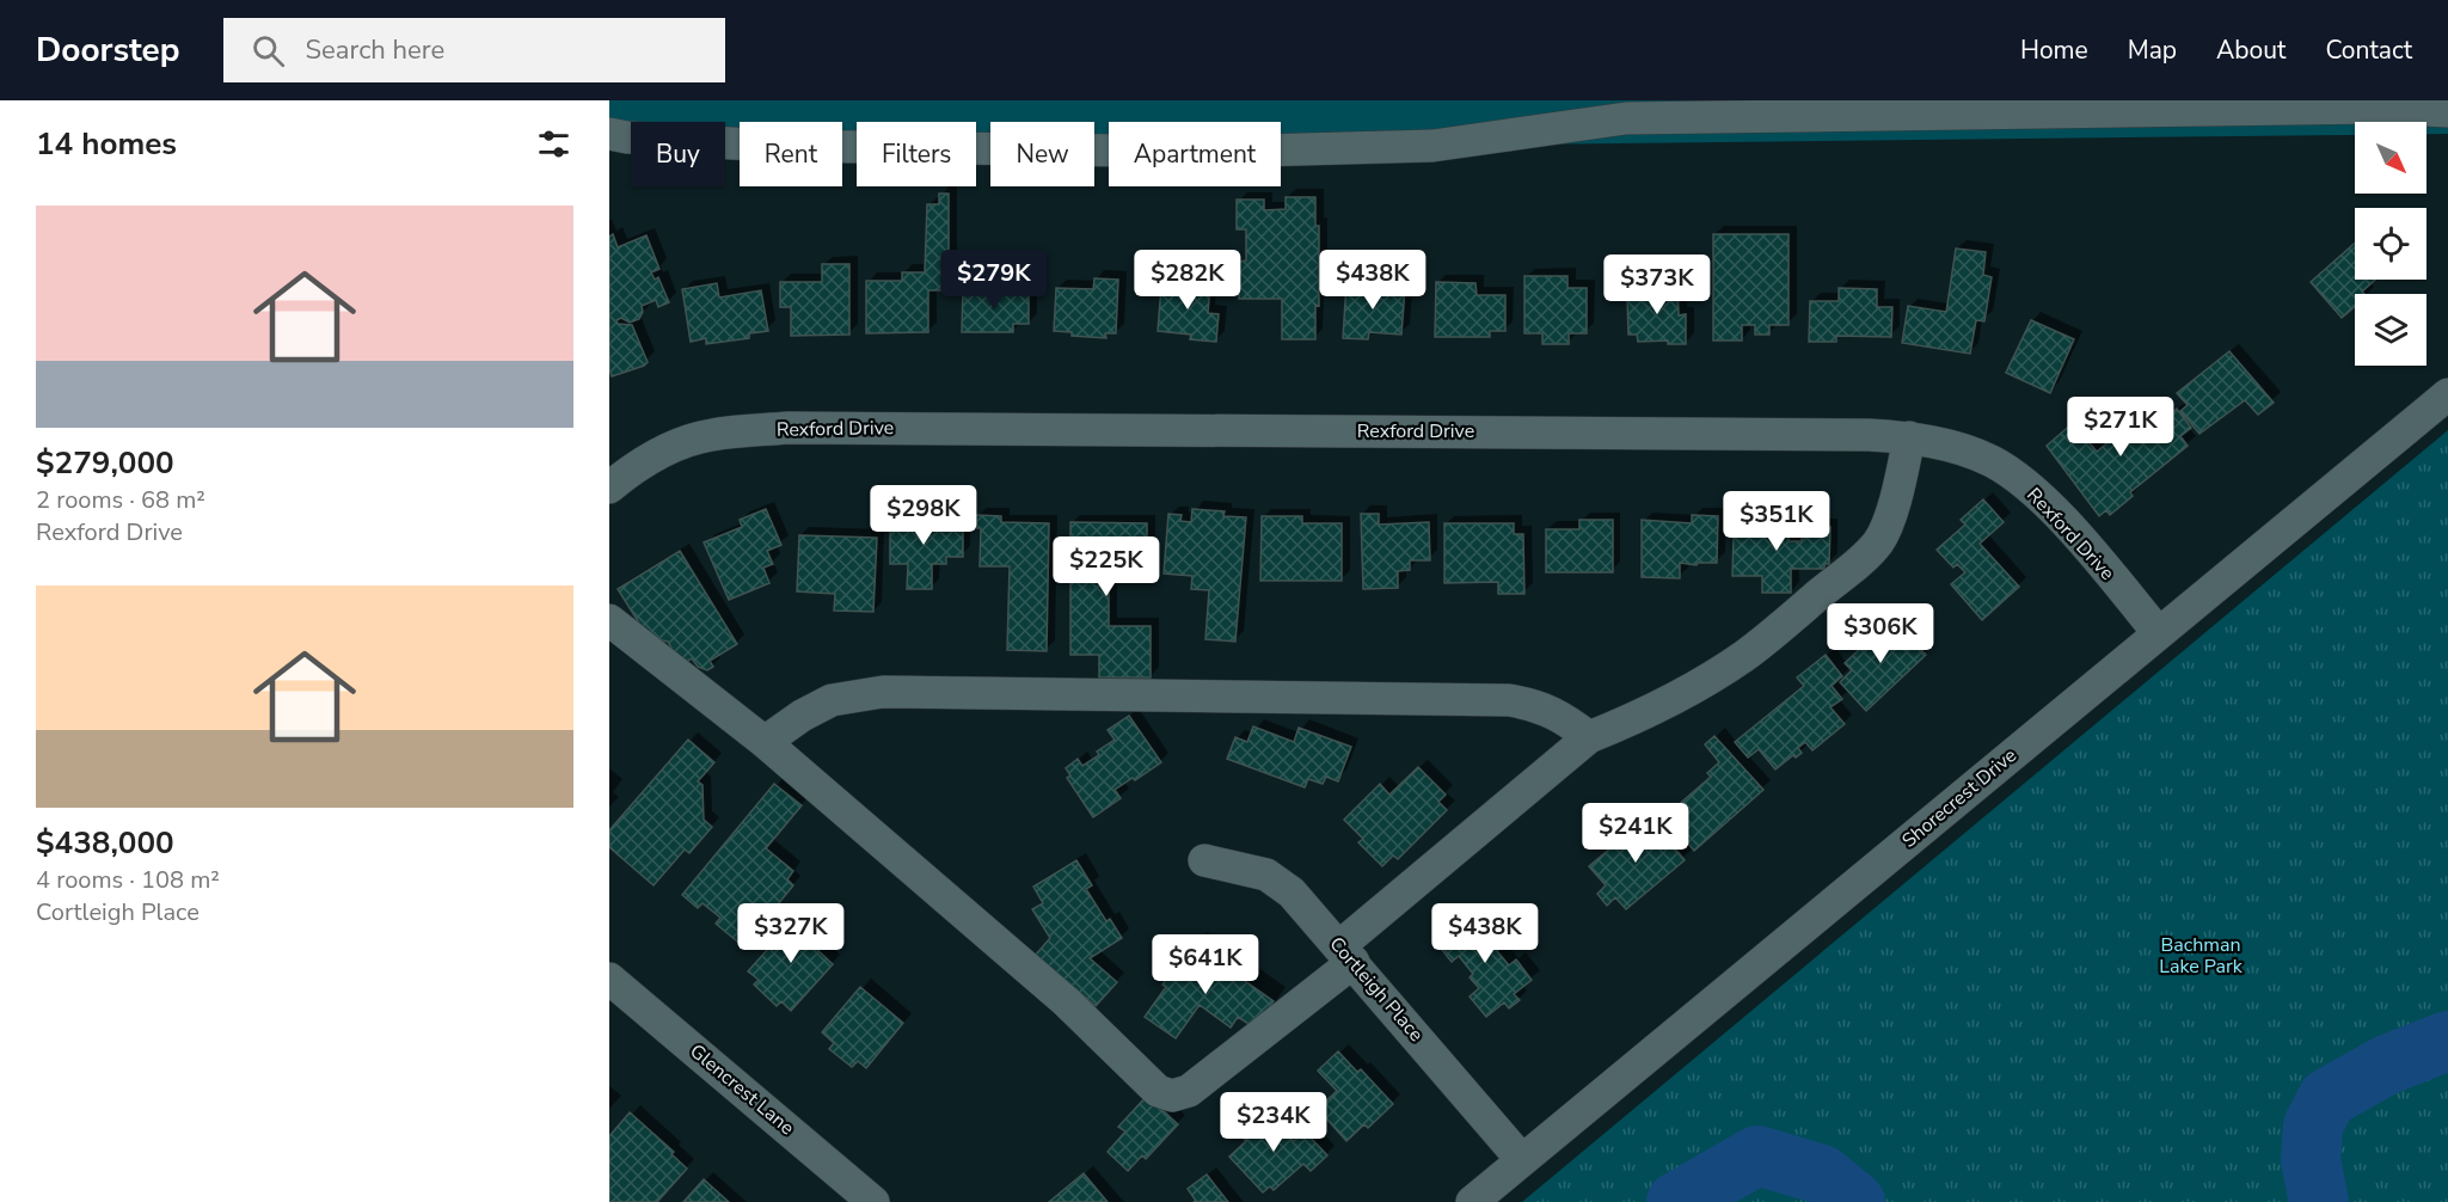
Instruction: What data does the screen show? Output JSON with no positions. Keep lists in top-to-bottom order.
{
  "streets": {
    "street": [
      "Rexford Drive",
      "Shorecrest Drive",
      "Cortleigh Place",
      "Glencrest Lane"
    ]
  },
  "crossings": [
    ["Rexford Drive", "Shorecrest Drive"],
    ["Shorecrest Drive", "Cortleigh Place"]
  ],
  "parks": ["Bachman Lake Park"],
  "north": "bottom right",
  "page": {
    "header": "Doorstep",
    "search": "Search here",
    "nav": [
      "Home",
      "Map",
      "About",
      "Contact"
    ],
    "heading": "14 homes",
    "chip": [
      "Buy",
      "Rent",
      "Filters",
      "New",
      "Apartment"
    ],
    "list": [
      {
        "name": "$279,000",
        "note": "2 rooms · 68 m² · Rexford Drive"
      },
      {
        "name": "$438,000",
        "note": "4 rooms · 108 m² · Cortleigh Place"
      }
    ],
    "price": [
      "$279K",
      "$282K",
      "$438K",
      "$373K",
      "$271K",
      "$298K",
      "$351K",
      "$225K",
      "$306K",
      "$241K",
      "$327K",
      "$438K",
      "$641K",
      "$234K"
    ]
  }
}
